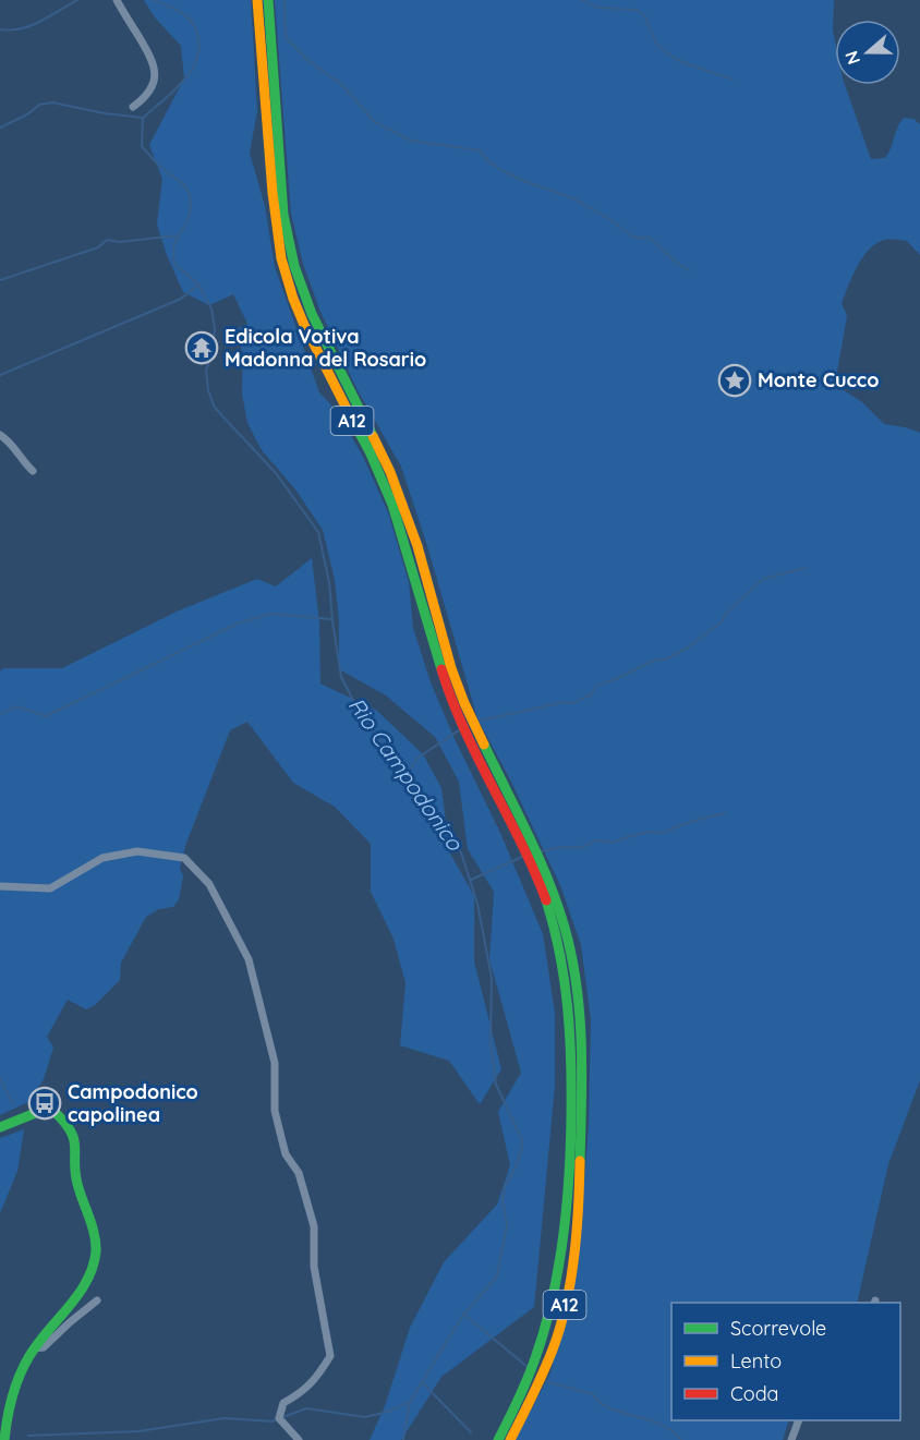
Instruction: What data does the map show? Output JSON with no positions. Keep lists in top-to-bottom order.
{
  "streets": {
    "main road": ["A12"]
  },
  "water": ["Rio Campodonico"],
  "places": {
    "temple": ["Edicola Votiva Madonna del Rosario"],
    "place": ["Monte Cucco"],
    "bus stop": ["Campodonico capolinea"]
  },
  "legend": ["Scorrevole", "Lento", "Coda"],
  "north": "left"
}
